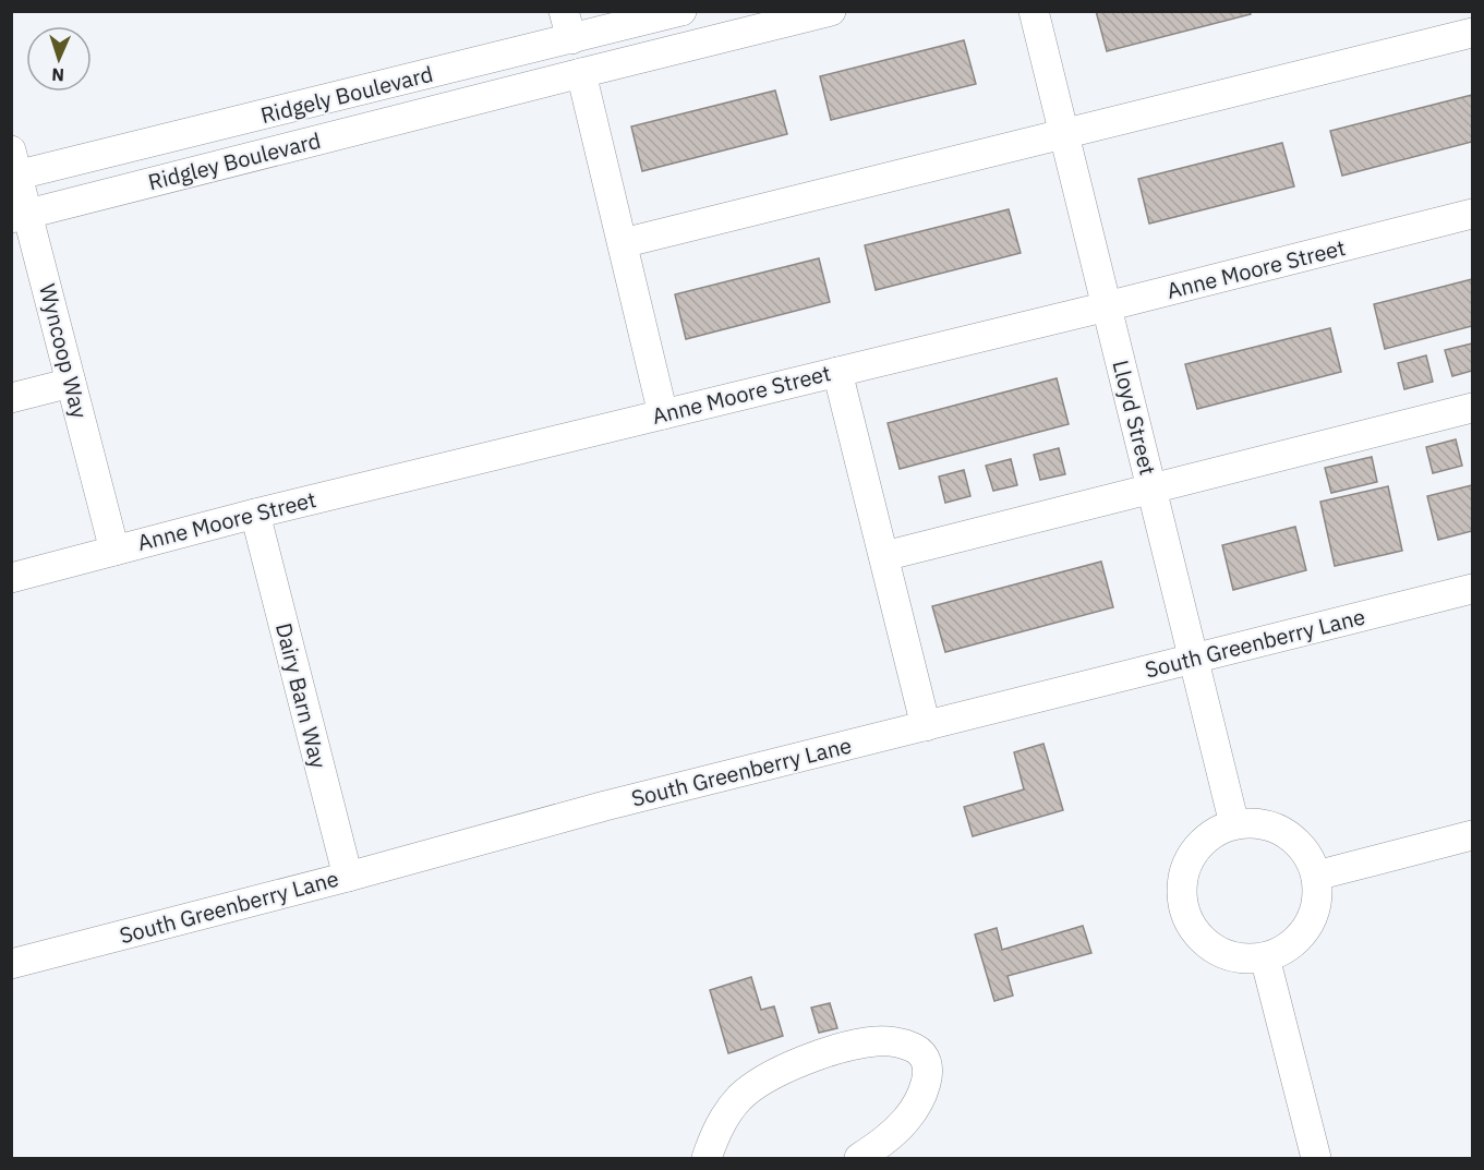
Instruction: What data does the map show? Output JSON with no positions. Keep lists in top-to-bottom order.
{
  "streets": {
    "street": [
      "Ridgely Boulevard",
      "Ridgley Boulevard",
      "Anne Moore Street",
      "Wyncoop Way",
      "Lloyd Street",
      "South Greenberry Lane",
      "Dairy Barn Way"
    ]
  },
  "crossings": [
    ["Ridgely Boulevard", "Ridgley Boulevard"],
    ["Ridgely Boulevard", "Wyncoop Way"],
    ["Ridgley Boulevard", "Wyncoop Way"],
    ["Anne Moore Street", "Wyncoop Way"],
    ["Anne Moore Street", "Lloyd Street"],
    ["Anne Moore Street", "Dairy Barn Way"],
    ["Lloyd Street", "South Greenberry Lane"],
    ["South Greenberry Lane", "Dairy Barn Way"]
  ],
  "north": "bottom"
}
